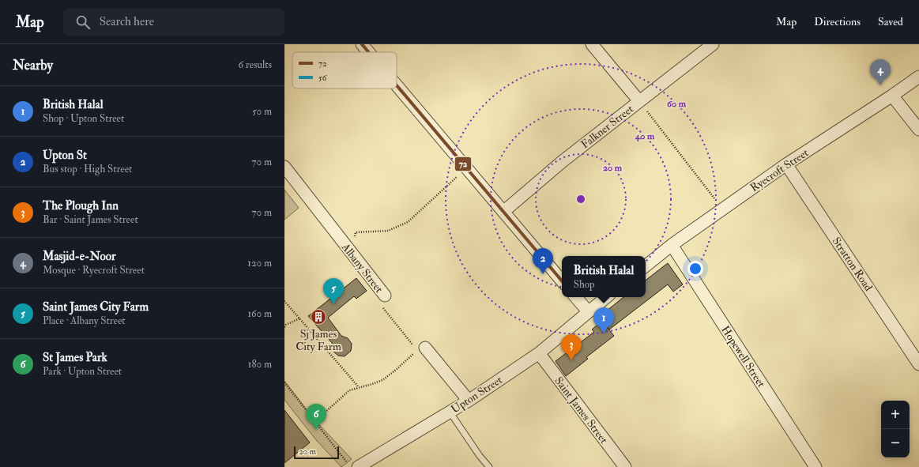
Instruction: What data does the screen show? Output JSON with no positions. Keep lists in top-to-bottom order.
{
  "streets": {
    "street": [
      "Falkner Street",
      "Ryecroft Street",
      "Stratton Road",
      "Albany Street",
      "Hopewell Street",
      "Upton Street",
      "Saint James Street"
    ]
  },
  "crossings": [
    ["Ryecroft Street", "Stratton Road"],
    ["Ryecroft Street", "Hopewell Street"],
    ["Upton Street", "Saint James Street"]
  ],
  "places": {
    "building": ["Sj James City Farm"]
  },
  "lines": ["transit line 72"],
  "legend": ["72", "56"],
  "scale_bar": "20 m",
  "page": {
    "header": "Map",
    "search": "Search here",
    "nav": ["Map", "Directions", "Saved"],
    "heading": ["Nearby", "6 results"],
    "pins": [
      "4",
      "2",
      "5",
      "1",
      "3",
      "6"
    ],
    "list": [
      {
        "mark": "1",
        "name": "British Halal",
        "note": "Shop · Upton Street",
        "value": "50 m"
      },
      {
        "mark": "2",
        "name": "Upton St",
        "note": "Bus stop · High Street",
        "value": "70 m"
      },
      {
        "mark": "3",
        "name": "The Plough Inn",
        "note": "Bar · Saint James Street",
        "value": "70 m"
      },
      {
        "mark": "4",
        "name": "Masjid-e-Noor",
        "note": "Mosque · Ryecroft Street",
        "value": "120 m"
      },
      {
        "mark": "5",
        "name": "Saint James City Farm",
        "note": "Place · Albany Street",
        "value": "160 m"
      },
      {
        "mark": "6",
        "name": "St James Park",
        "note": "Park · Upton Street",
        "value": "180 m"
      }
    ],
    "popup": ["British Halal", "Shop"],
    "map_buttons": ["+", "−"],
    "scale": "20 m"
  },
  "rings": ["60 m", "40 m", "20 m"]
}
